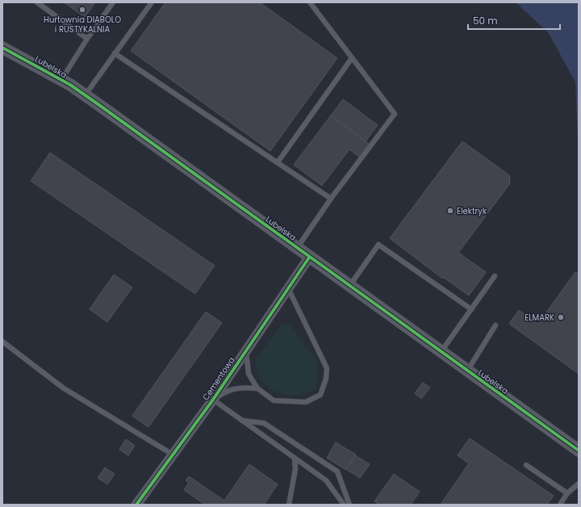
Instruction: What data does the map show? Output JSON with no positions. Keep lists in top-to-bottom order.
{
  "streets": {
    "street": ["Lubelska", "Cementowa"]
  },
  "crossings": [
    ["Lubelska", "Cementowa"]
  ],
  "places": ["Hurtownia DIABOLO i RUSTYKALNIA", "Elektryk", "ELMARK"],
  "scale_bar": "50 m"
}
